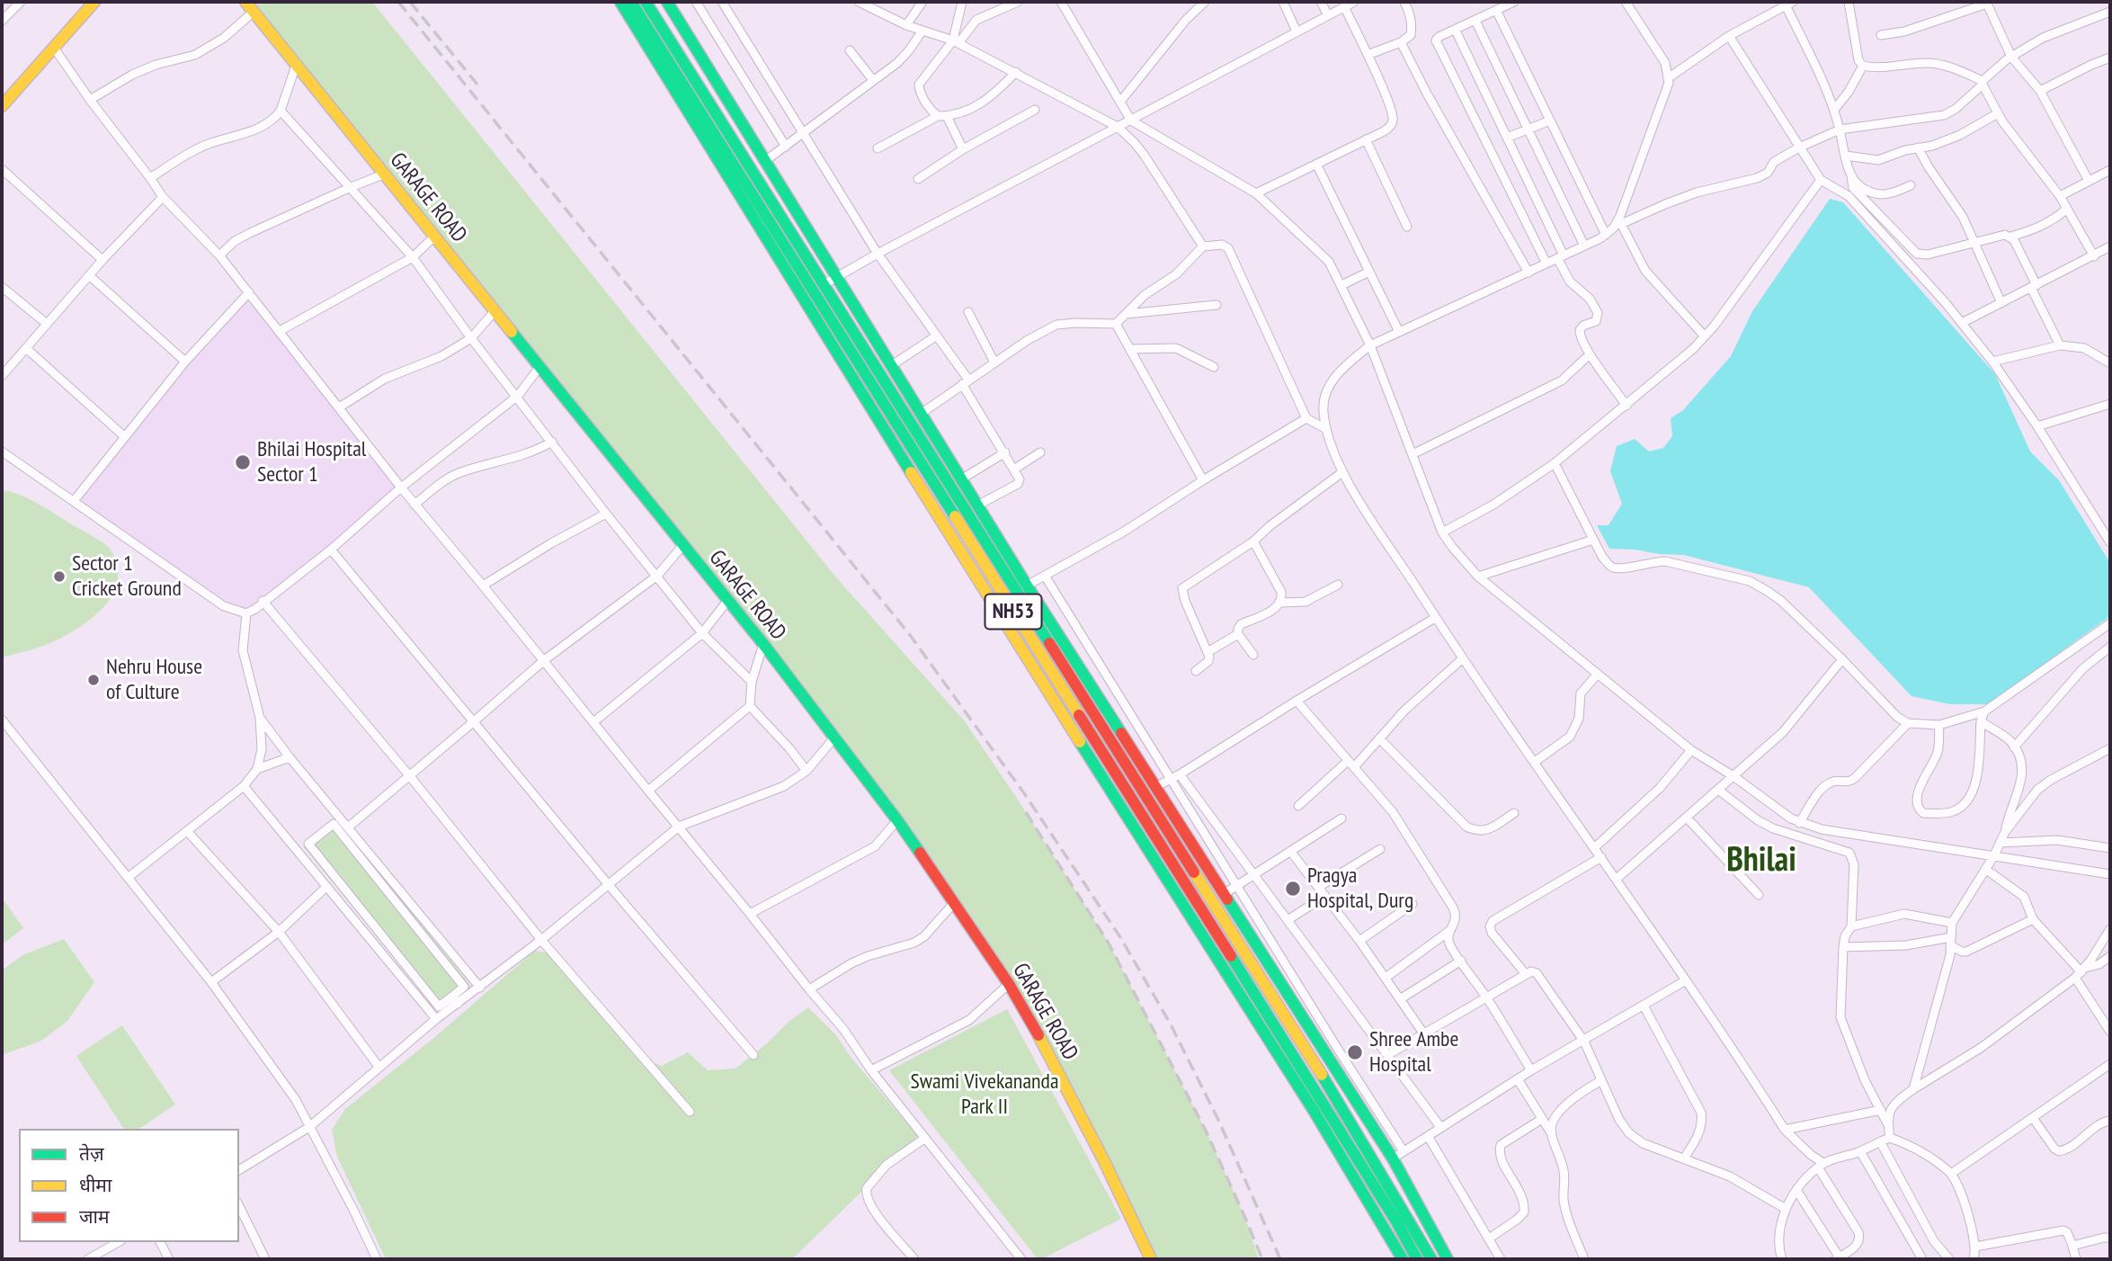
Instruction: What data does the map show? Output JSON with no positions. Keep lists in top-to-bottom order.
{
  "streets": {
    "main road": ["GARAGE ROAD", "NH53"]
  },
  "districts": ["Bhilai"],
  "parks": ["Swami Vivekananda Park II"],
  "places": [
    "Bhilai Hospital Sector 1",
    "Sector 1 Cricket Ground",
    "Nehru House of Culture",
    "Pragya Hospital, Durg",
    "Shree Ambe Hospital"
  ],
  "legend": ["तेज़", "धीमा", "जाम"]
}
